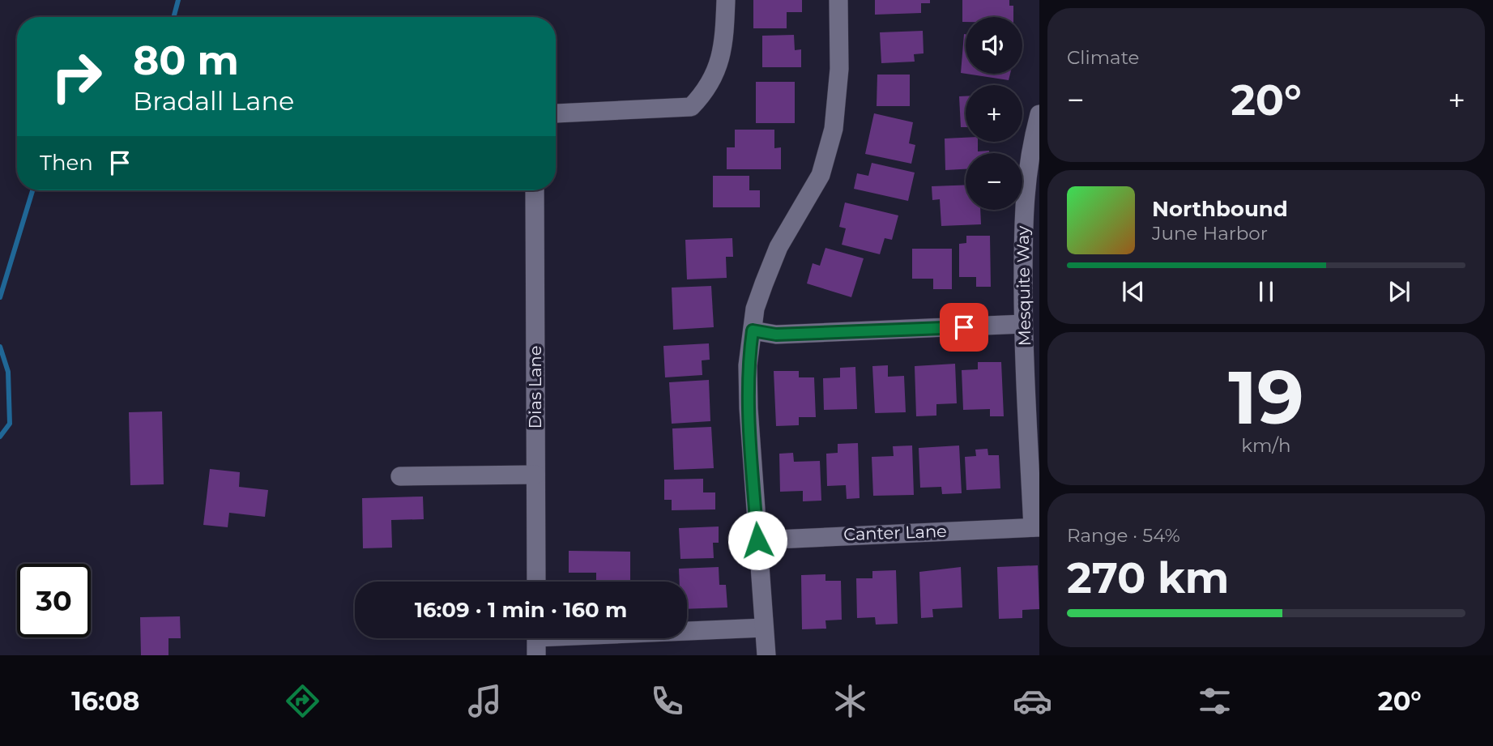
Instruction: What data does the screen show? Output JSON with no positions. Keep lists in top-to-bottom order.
{
  "streets": {
    "street": ["Mesquite Way", "Dias Lane", "Canter Lane"]
  },
  "crossings": [
    ["Mesquite Way", "Canter Lane"]
  ],
  "page": {
    "tile": [
      "Climate",
      ["19", "km/h"],
      ["Range · 54%", "270 km"]
    ],
    "map_buttons": ["+", "−"],
    "turn": ["80 m", "Bradall Lane"],
    "heat": ["−", "20°", "+"],
    "then": "Then",
    "song": ["Northbound", "June Harbor"],
    "limit": "30",
    "trip": "16:09 · 1 min · 160 m",
    "tabs": ["16:08", "20°"]
  }
}
